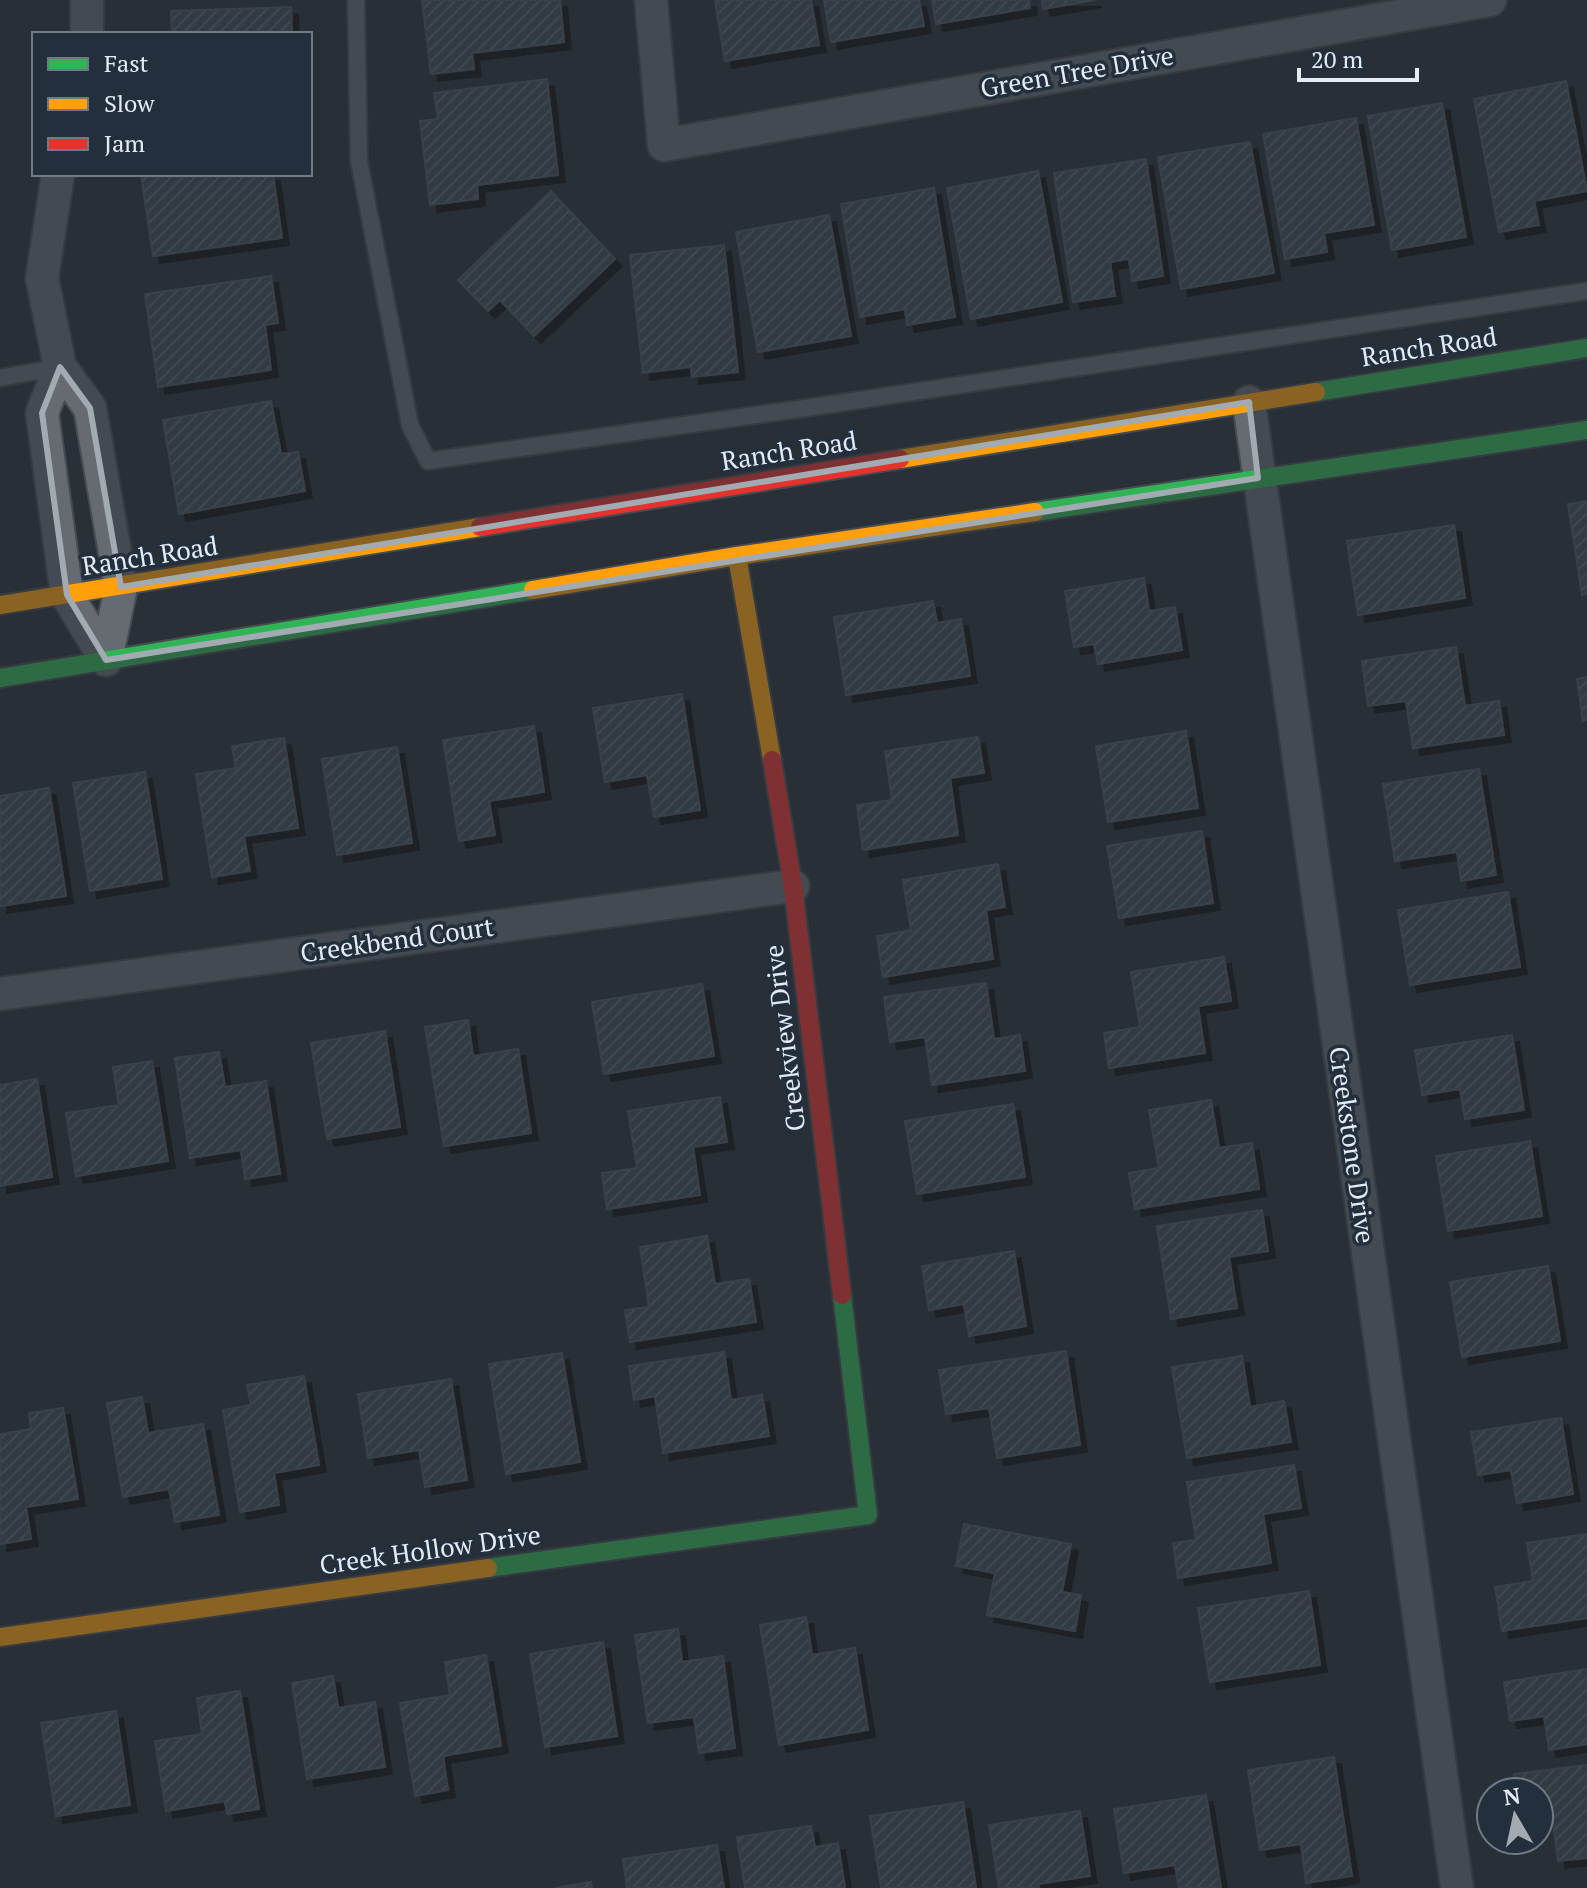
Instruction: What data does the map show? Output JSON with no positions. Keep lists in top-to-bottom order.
{
  "streets": {
    "main road": ["Ranch Road", "Creekview Drive", "Creek Hollow Drive"],
    "street": ["Green Tree Drive", "Creekbend Court", "Creekstone Drive"]
  },
  "crossings": [
    ["Ranch Road", "Creekstone Drive"],
    ["Creekbend Court", "Creekview Drive"],
    ["Creekview Drive", "Creek Hollow Drive"]
  ],
  "legend": ["Fast", "Slow", "Jam"],
  "scale_bar": "20 m",
  "north": "top"
}
